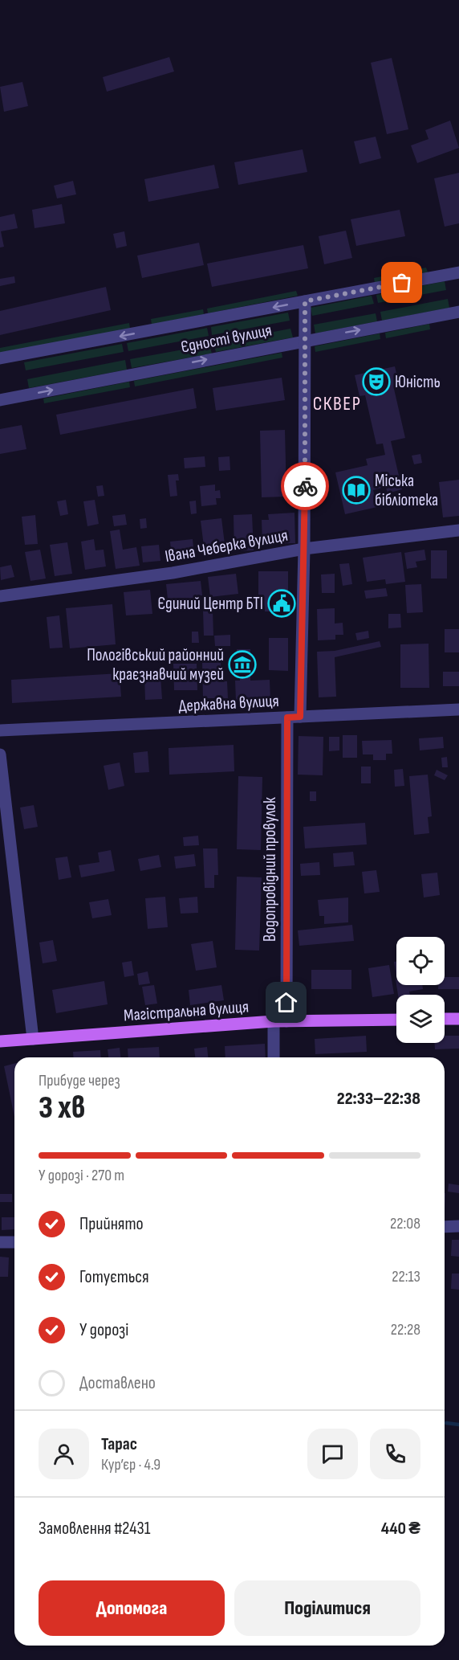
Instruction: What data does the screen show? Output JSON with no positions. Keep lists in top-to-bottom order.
{
  "streets": {
    "main road": ["Магістральна вулиця"],
    "street": [
      "Єдності вулиця",
      "Івана Чеберка вулиця",
      "Державна вулиця",
      "Водопровідний провулок"
    ]
  },
  "crossings": [
    ["Державна вулиця", "Водопровідний провулок"],
    ["Водопровідний провулок", "Магістральна вулиця"]
  ],
  "districts": ["СКВЕР"],
  "places": {
    "theatre": ["Юність"],
    "library": ["Міська бібліотека"],
    "public building": ["Єдиний Центр БТІ"],
    "museum": ["Пологівський районний краєзнавчий музей"]
  },
  "page": {
    "heading": ["3 хв", "Прибуде через", "22:33–22:38"],
    "panel": [
      "Тарас",
      "Кур’єр · 4.9",
      "Замовлення #2431",
      "440 ₴"
    ],
    "bar": "У дорозі · 270 m",
    "list": [
      ["Прийнято", "22:08"],
      ["Готується", "22:13"],
      ["У дорозі", "22:28"],
      "Доставлено"
    ],
    "buttons": ["Допомога", "Поділитися"]
  }
}
